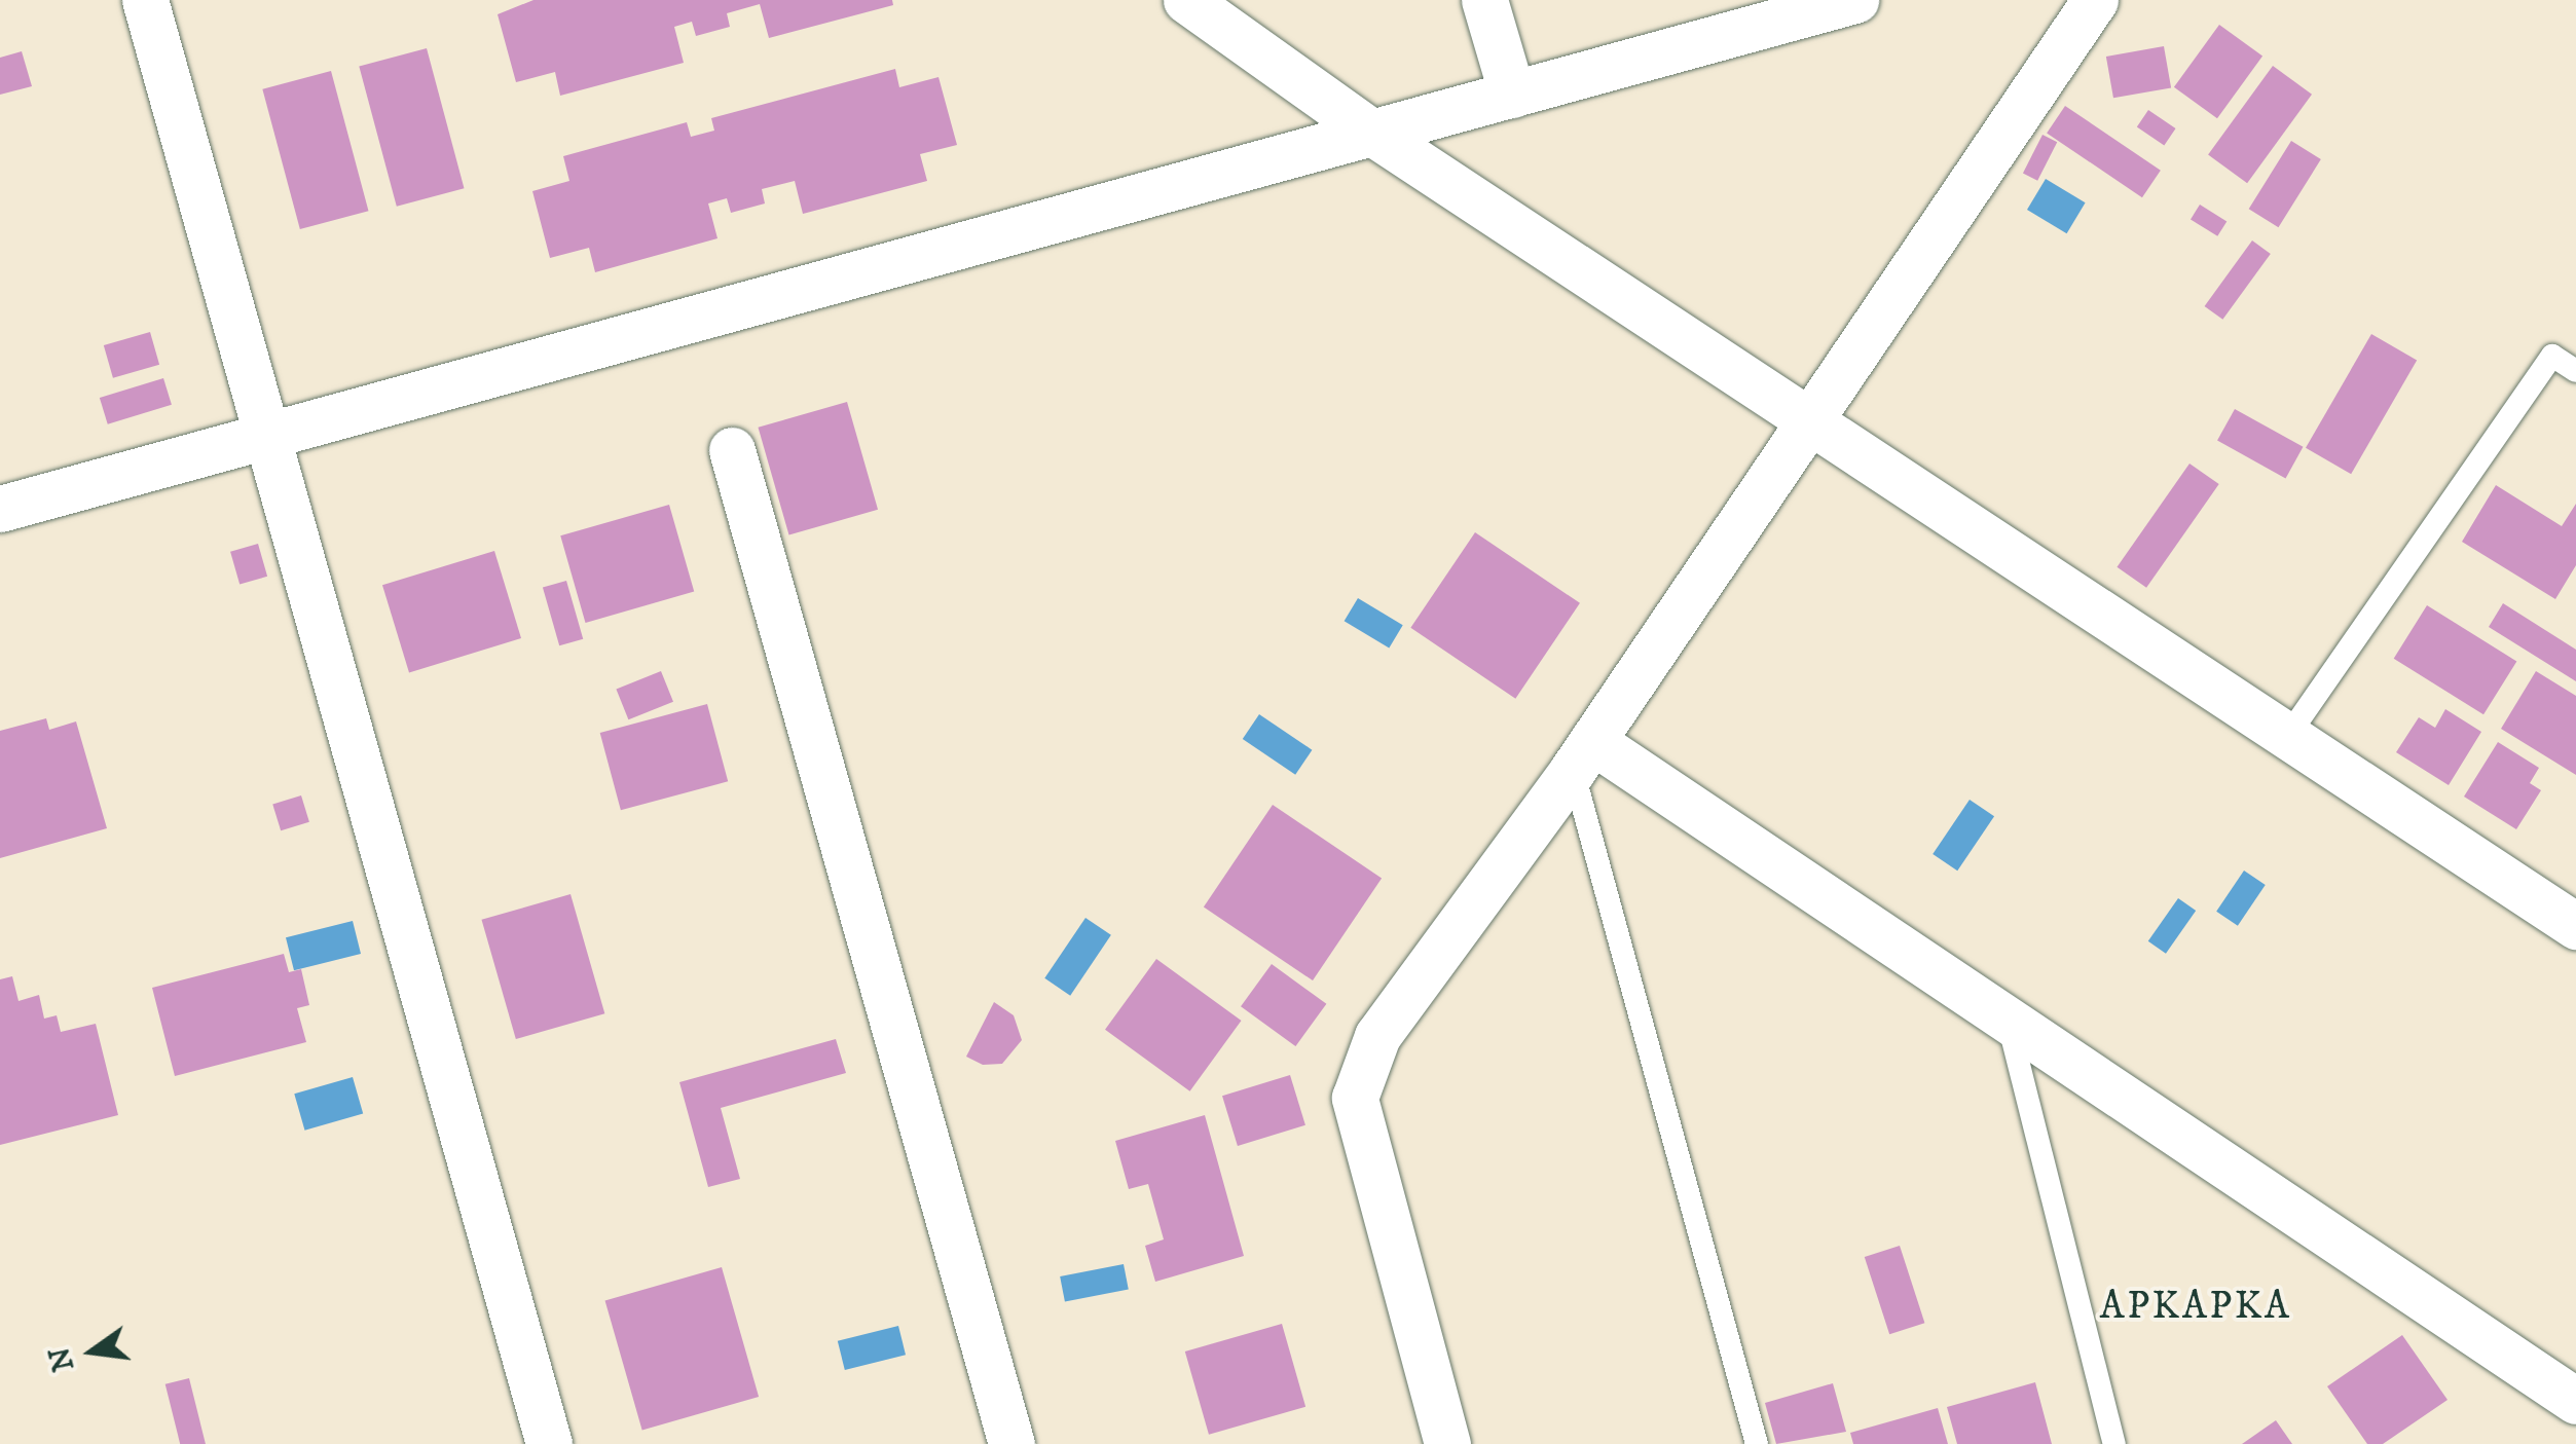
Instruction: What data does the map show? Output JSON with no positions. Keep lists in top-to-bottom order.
{
  "districts": ["APKAPKA"],
  "north": "left"
}
